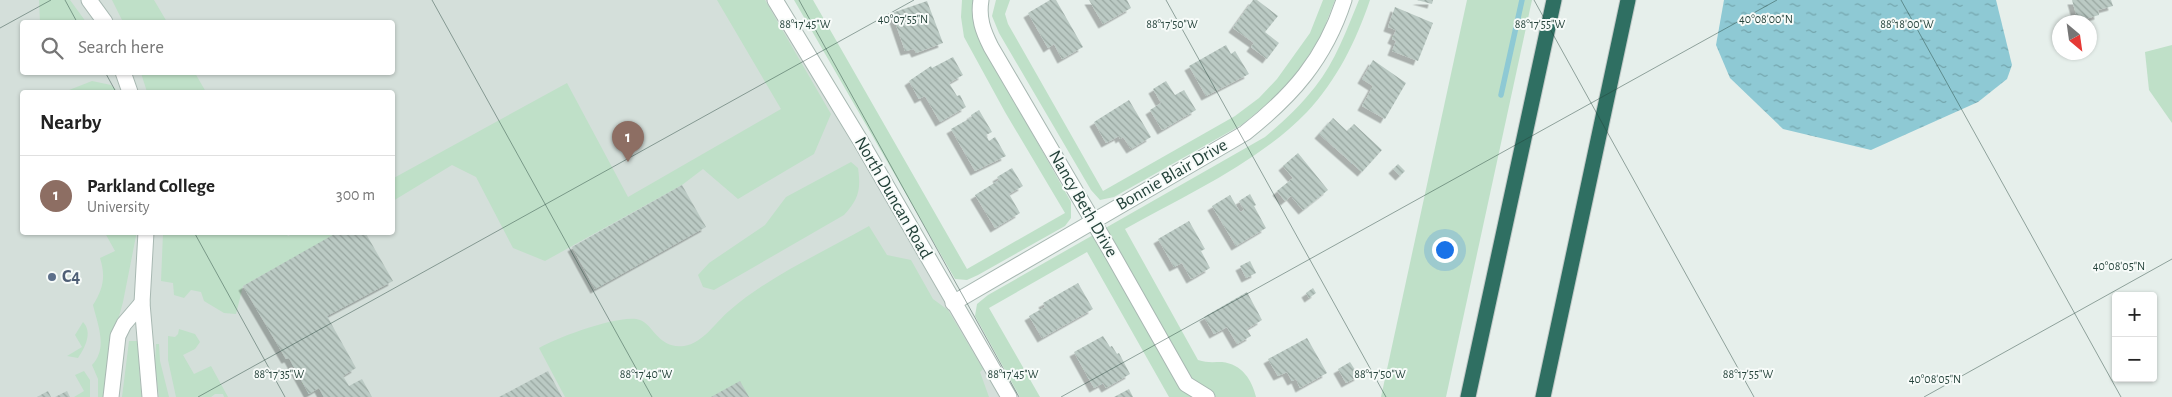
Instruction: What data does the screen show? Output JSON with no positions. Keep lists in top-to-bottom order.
{
  "streets": {
    "street": ["Bonnie Blair Drive", "North Duncan Road", "Nancy Beth Drive"]
  },
  "crossings": [
    ["Bonnie Blair Drive", "North Duncan Road"],
    ["Bonnie Blair Drive", "Nancy Beth Drive"]
  ],
  "places": ["C4"],
  "north": "bottom right",
  "page": {
    "search": "Search here",
    "heading": "Nearby",
    "pins": "1",
    "list": [
      {
        "mark": "1",
        "name": "Parkland College",
        "note": "University",
        "value": "300 m"
      }
    ],
    "map_buttons": ["+", "−"]
  },
  "coordinates": [
    "40°07'55\"N",
    "40°08'00\"N",
    "88°17'45\"W",
    "88°17'50\"W",
    "88°17'55\"W",
    "88°18'00\"W",
    "40°08'05\"N",
    "88°17'35\"W",
    "88°17'40\"W"
  ]
}
